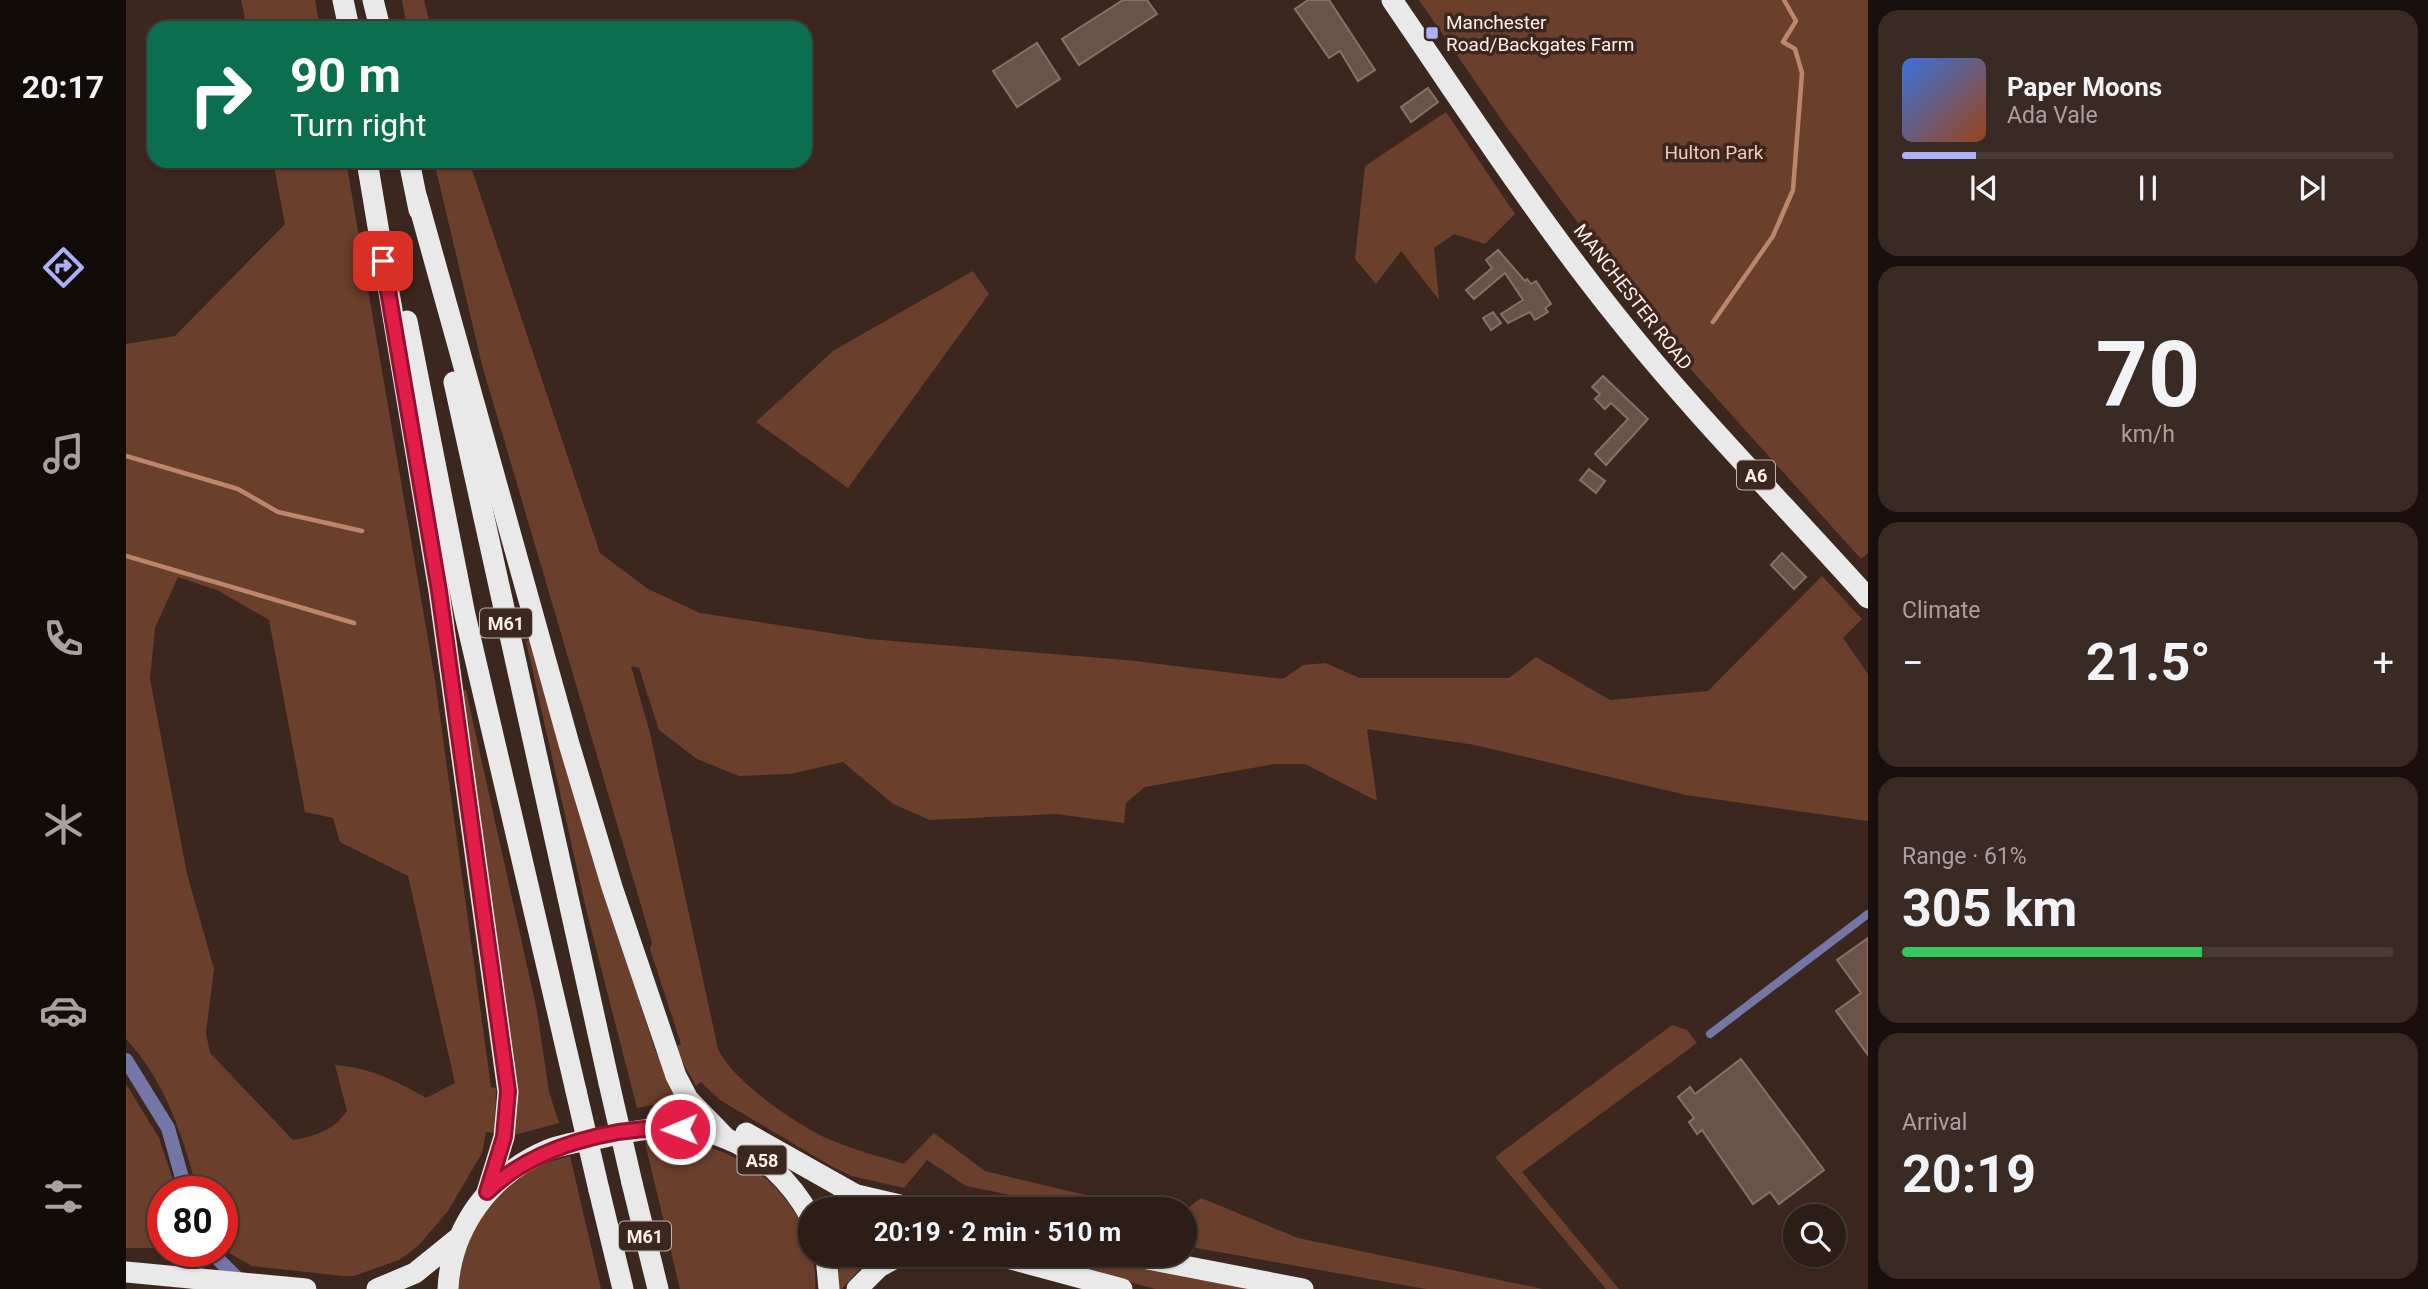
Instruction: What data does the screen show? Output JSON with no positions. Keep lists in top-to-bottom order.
{
  "streets": {
    "highway": [
      "MANCHESTER ROAD",
      "A6",
      "M61",
      "A58"
    ]
  },
  "parks": ["Hulton Park"],
  "places": {
    "transit": ["Manchester Road/Backgates Farm"]
  },
  "page": {
    "tabs": "20:17",
    "turn": ["90 m", "Turn right"],
    "song": ["Paper Moons", "Ada Vale"],
    "tile": [
      ["70", "km/h"],
      "Climate",
      ["Range · 61%", "305 km"],
      ["Arrival", "20:19"]
    ],
    "heat": ["−", "21.5°", "+"],
    "limit": "80",
    "trip": "20:19 · 2 min · 510 m"
  }
}
